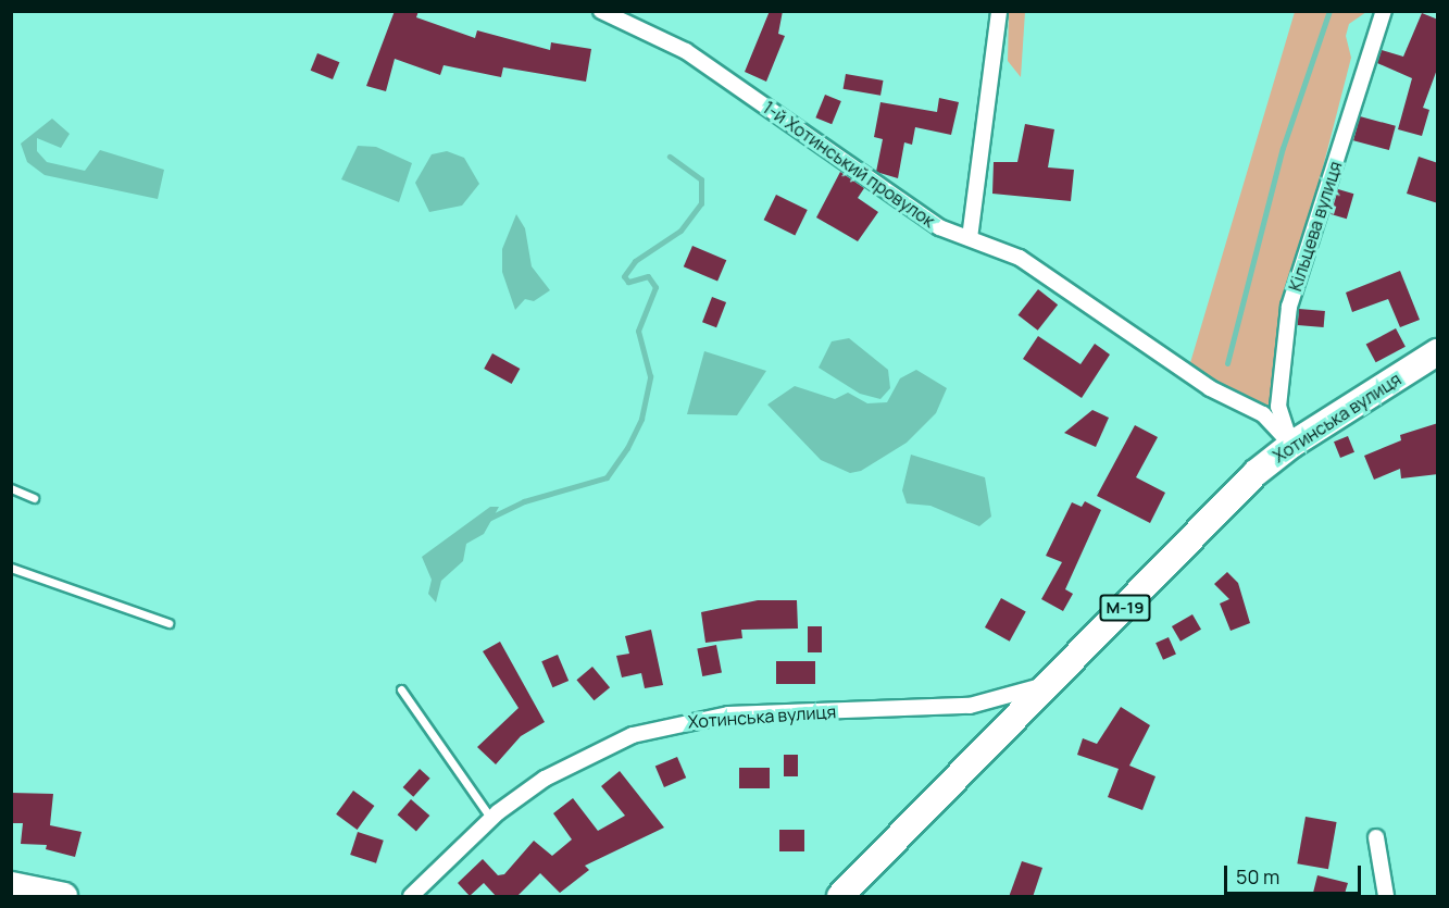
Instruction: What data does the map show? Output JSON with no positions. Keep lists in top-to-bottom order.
{
  "streets": {
    "highway": ["Хотинська вулиця", "М-19"],
    "street": ["1-й Хотинський провулок", "Кільцева вулиця"]
  },
  "crossings": [
    ["1-й Хотинський провулок", "Кільцева вулиця"],
    ["1-й Хотинський провулок", "Хотинська вулиця"],
    ["Кільцева вулиця", "Хотинська вулиця"]
  ],
  "scale_bar": "50 m"
}
